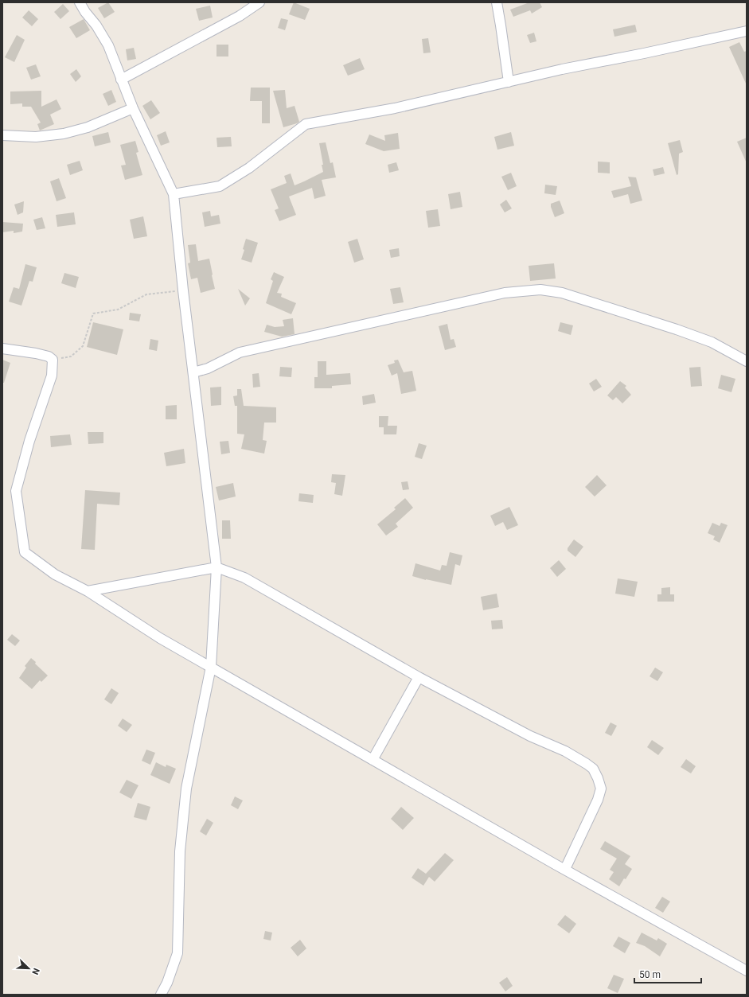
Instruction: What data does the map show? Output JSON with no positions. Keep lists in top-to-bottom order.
{
  "scale_bar": "50 m",
  "north": "bottom right"
}
